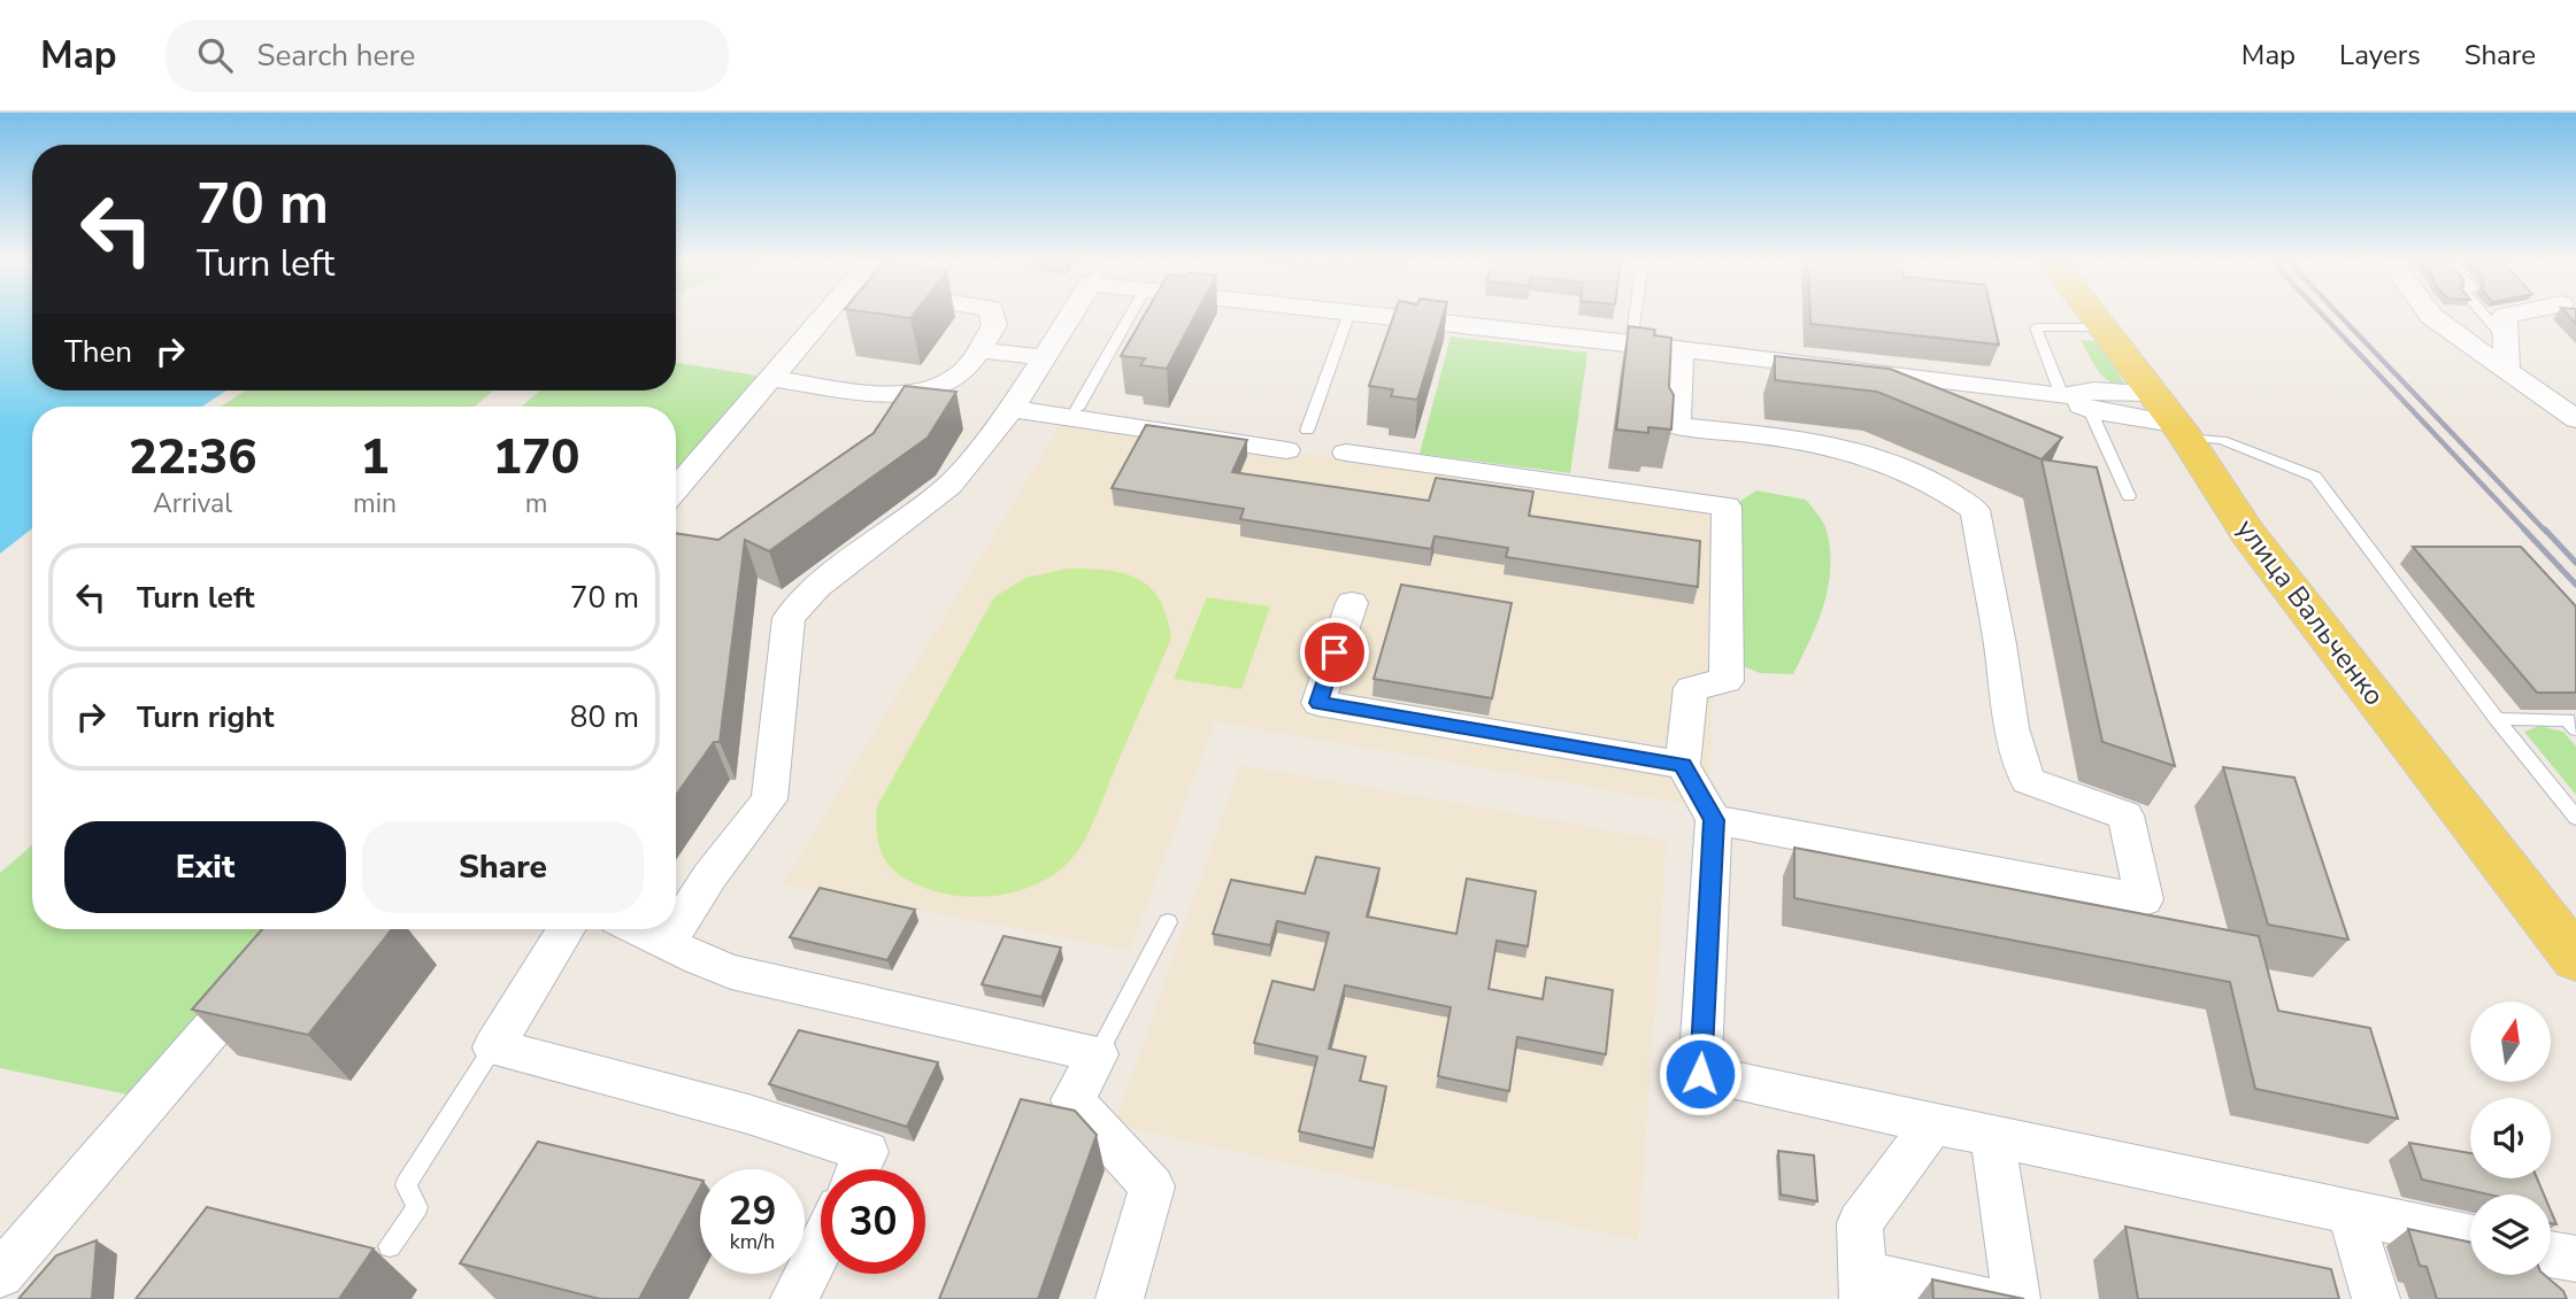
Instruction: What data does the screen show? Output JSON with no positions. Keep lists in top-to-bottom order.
{
  "streets": {
    "main road": ["улица Вальченко"]
  },
  "north": "top",
  "page": {
    "header": "Map",
    "search": "Search here",
    "nav": ["Map", "Layers", "Share"],
    "turn": ["70 m", "Turn left"],
    "then": "Then",
    "eta": [
      "22:36",
      "Arrival",
      "1",
      "min",
      "170",
      "m"
    ],
    "list": [
      {
        "name": "Turn left",
        "value": "70 m"
      },
      {
        "name": "Turn right",
        "value": "80 m"
      }
    ],
    "buttons": ["Exit", "Share"],
    "speed": "29 km/h",
    "limit": "30"
  }
}
